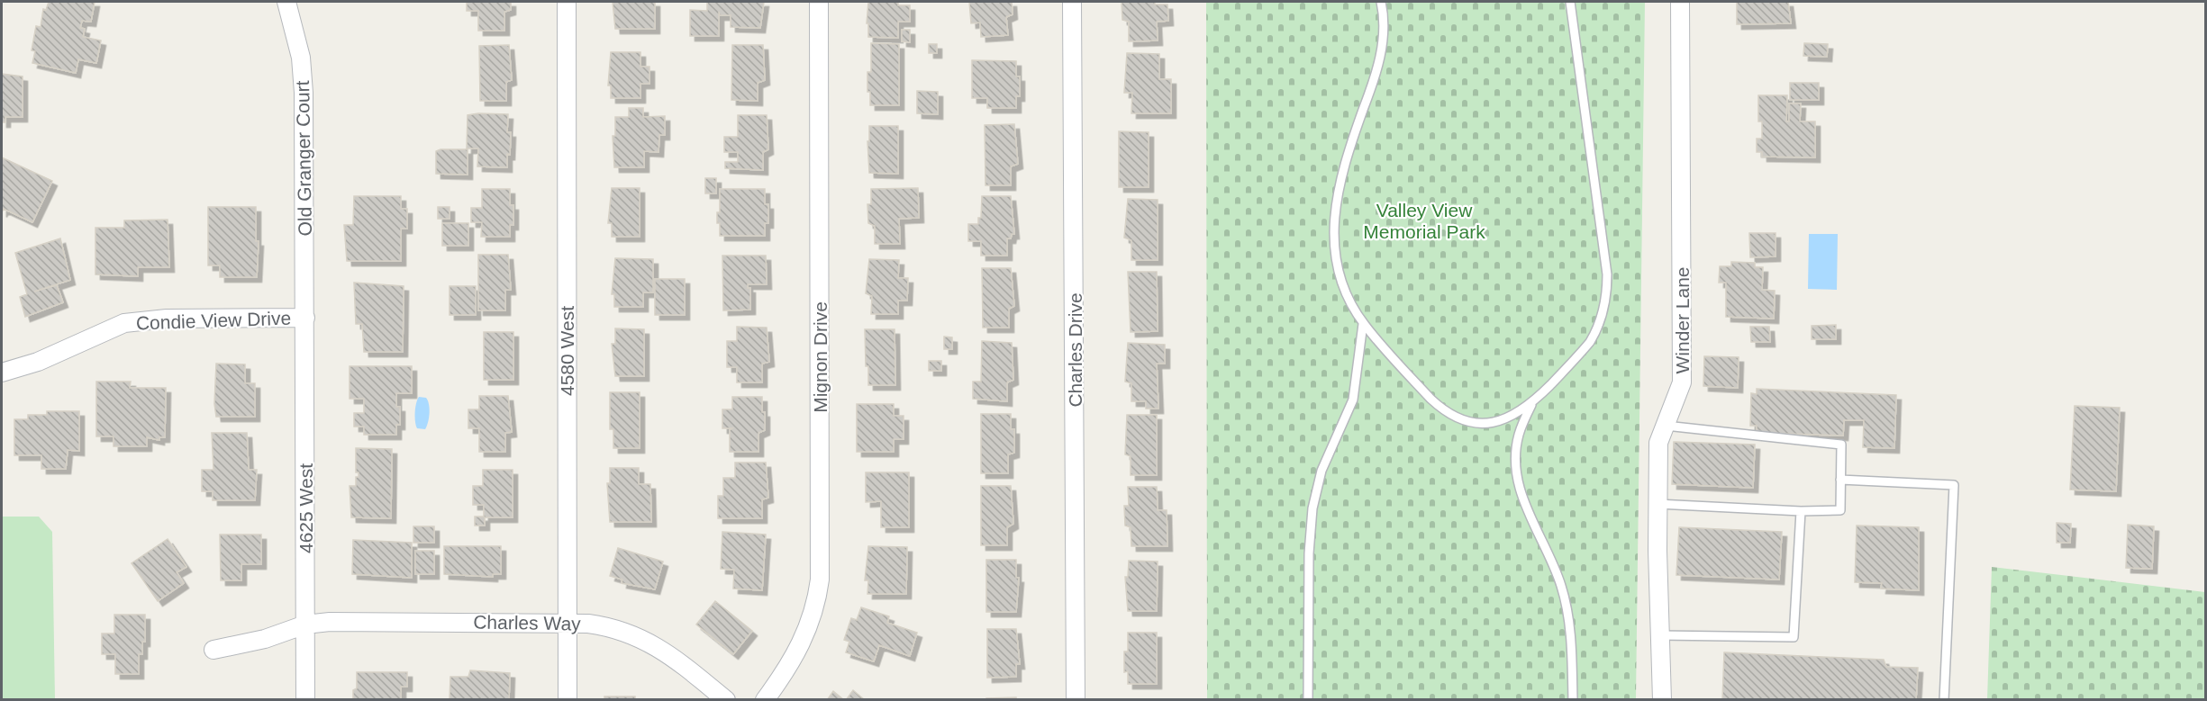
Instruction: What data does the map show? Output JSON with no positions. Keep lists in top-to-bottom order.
{
  "streets": {
    "street": [
      "Old Granger Court",
      "Condie View Drive",
      "Winder Lane",
      "Charles Drive",
      "4580 West",
      "Mignon Drive",
      "4625 West",
      "Charles Way"
    ]
  },
  "crossings": [
    ["Old Granger Court", "Condie View Drive"],
    ["Old Granger Court", "4625 West"],
    ["Condie View Drive", "4625 West"],
    ["4580 West", "Charles Way"],
    ["4625 West", "Charles Way"]
  ],
  "parks": ["Valley View Memorial Park"]
}
